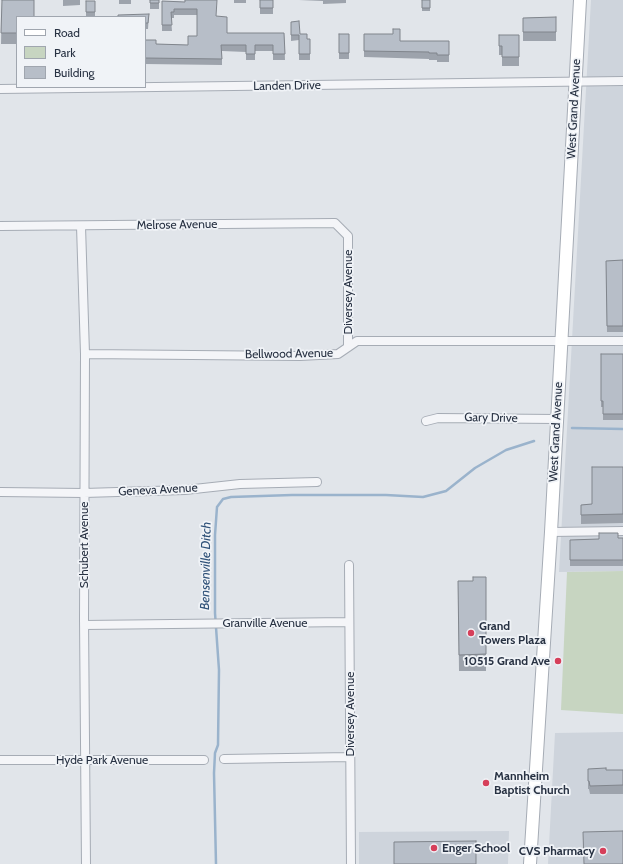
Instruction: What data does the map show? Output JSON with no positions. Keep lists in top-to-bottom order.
{
  "streets": {
    "main road": ["West Grand Avenue"],
    "street": [
      "Landen Drive",
      "Melrose Avenue",
      "Diversey Avenue",
      "Bellwood Avenue",
      "Gary Drive",
      "Geneva Avenue",
      "Schubert Avenue",
      "Granville Avenue",
      "Hyde Park Avenue"
    ]
  },
  "crossings": [
    ["Landen Drive", "West Grand Avenue"],
    ["West Grand Avenue", "Bellwood Avenue"],
    ["West Grand Avenue", "Gary Drive"],
    ["Melrose Avenue", "Diversey Avenue"],
    ["Melrose Avenue", "Schubert Avenue"],
    ["Diversey Avenue", "Bellwood Avenue"],
    ["Diversey Avenue", "Granville Avenue"],
    ["Bellwood Avenue", "Schubert Avenue"],
    ["Geneva Avenue", "Schubert Avenue"],
    ["Schubert Avenue", "Granville Avenue"],
    ["Schubert Avenue", "Hyde Park Avenue"]
  ],
  "water": ["Bensenville Ditch"],
  "places": [
    "Grand Towers Plaza",
    "10515 Grand Ave",
    "Mannheim Baptist Church",
    "Enger School",
    "CVS Pharmacy"
  ],
  "legend": ["Road", "Park", "Building"]
}
